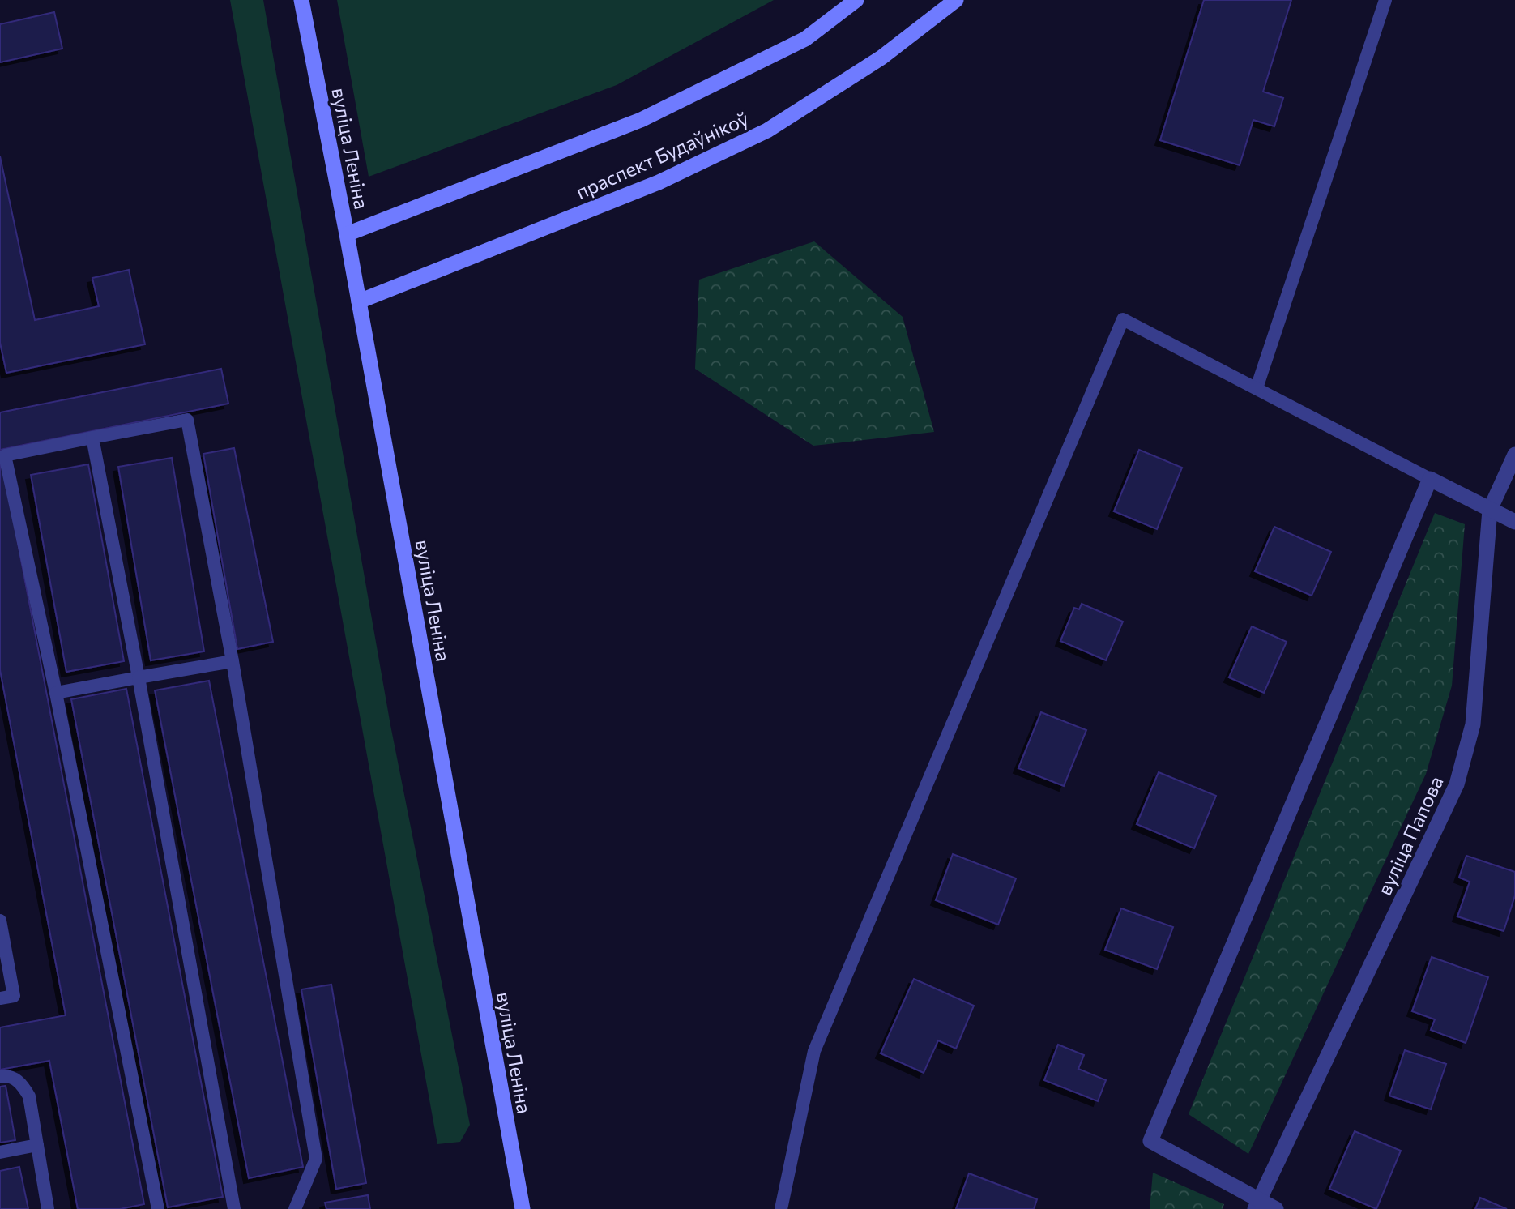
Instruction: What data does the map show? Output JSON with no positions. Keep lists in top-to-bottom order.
{
  "streets": {
    "main road": ["вуліца Леніна", "праспект Будаўнікоў"],
    "street": ["вуліца Папова"]
  },
  "crossings": [
    ["вуліца Леніна", "праспект Будаўнікоў"]
  ]
}
